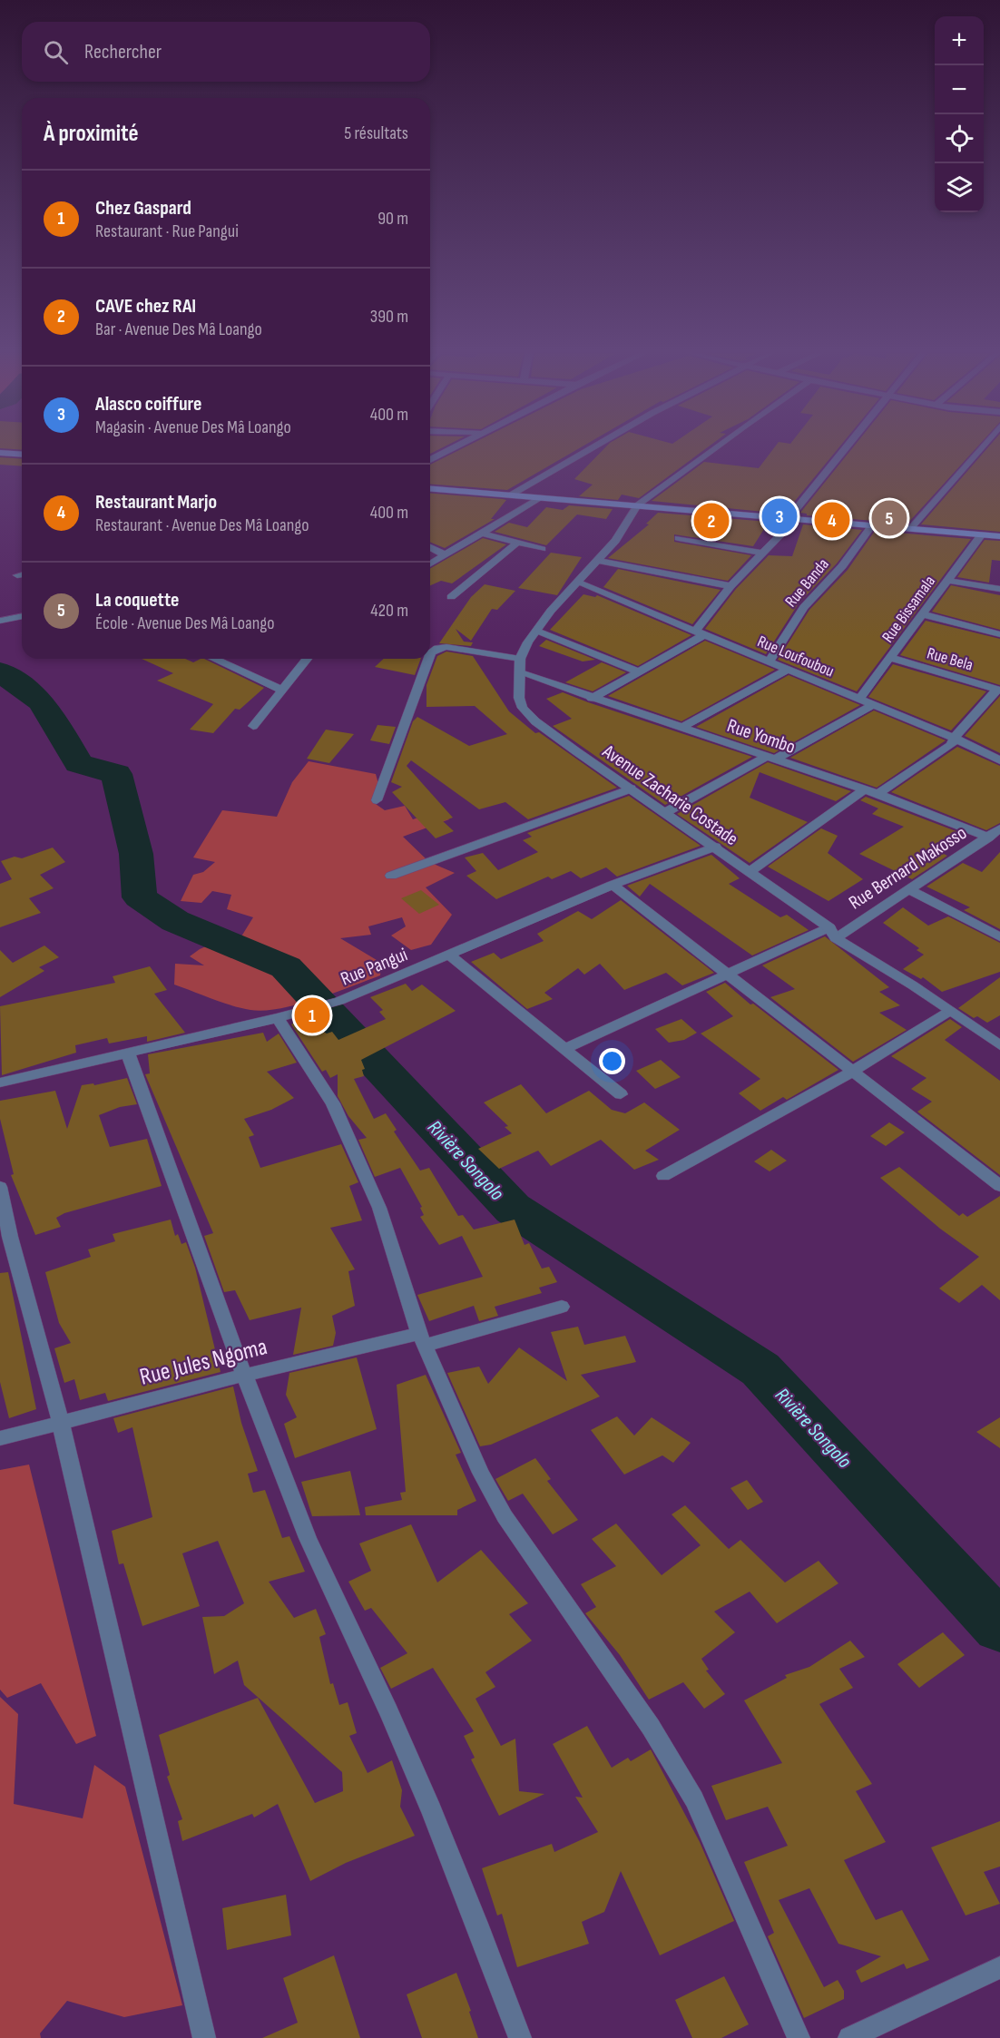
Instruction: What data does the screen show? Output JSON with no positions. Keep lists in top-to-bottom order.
{
  "streets": {
    "street": [
      "Rue Banda",
      "Rue Bissamala",
      "Rue Loufoubou",
      "Rue Bela",
      "Rue Yombo",
      "Avenue Zacharie Costade",
      "Rue Bernard Makosso",
      "Rue Pangui",
      "Rue Jules Ngoma"
    ]
  },
  "crossings": [
    ["Rue Banda", "Rue Loufoubou"],
    ["Rue Bissamala", "Rue Loufoubou"],
    ["Rue Bissamala", "Rue Bela"],
    ["Rue Yombo", "Avenue Zacharie Costade"],
    ["Rue Yombo", "Rue Bernard Makosso"],
    ["Avenue Zacharie Costade", "Rue Bernard Makosso"],
    ["Avenue Zacharie Costade", "Rue Pangui"]
  ],
  "water": ["Rivière Songolo"],
  "page": {
    "map_buttons": ["+", "−"],
    "search": "Rechercher",
    "heading": ["À proximité", "5 résultats"],
    "list": [
      {
        "mark": "1",
        "name": "Chez Gaspard",
        "note": "Restaurant · Rue Pangui",
        "value": "90 m"
      },
      {
        "mark": "2",
        "name": "CAVE chez RAI",
        "note": "Bar · Avenue Des Mâ Loango",
        "value": "390 m"
      },
      {
        "mark": "3",
        "name": "Alasco coiffure",
        "note": "Magasin · Avenue Des Mâ Loango",
        "value": "400 m"
      },
      {
        "mark": "4",
        "name": "Restaurant Marjo",
        "note": "Restaurant · Avenue Des Mâ Loango",
        "value": "400 m"
      },
      {
        "mark": "5",
        "name": "La coquette",
        "note": "École · Avenue Des Mâ Loango",
        "value": "420 m"
      }
    ],
    "pins": [
      "3",
      "5",
      "4",
      "2",
      "1"
    ]
  }
}
